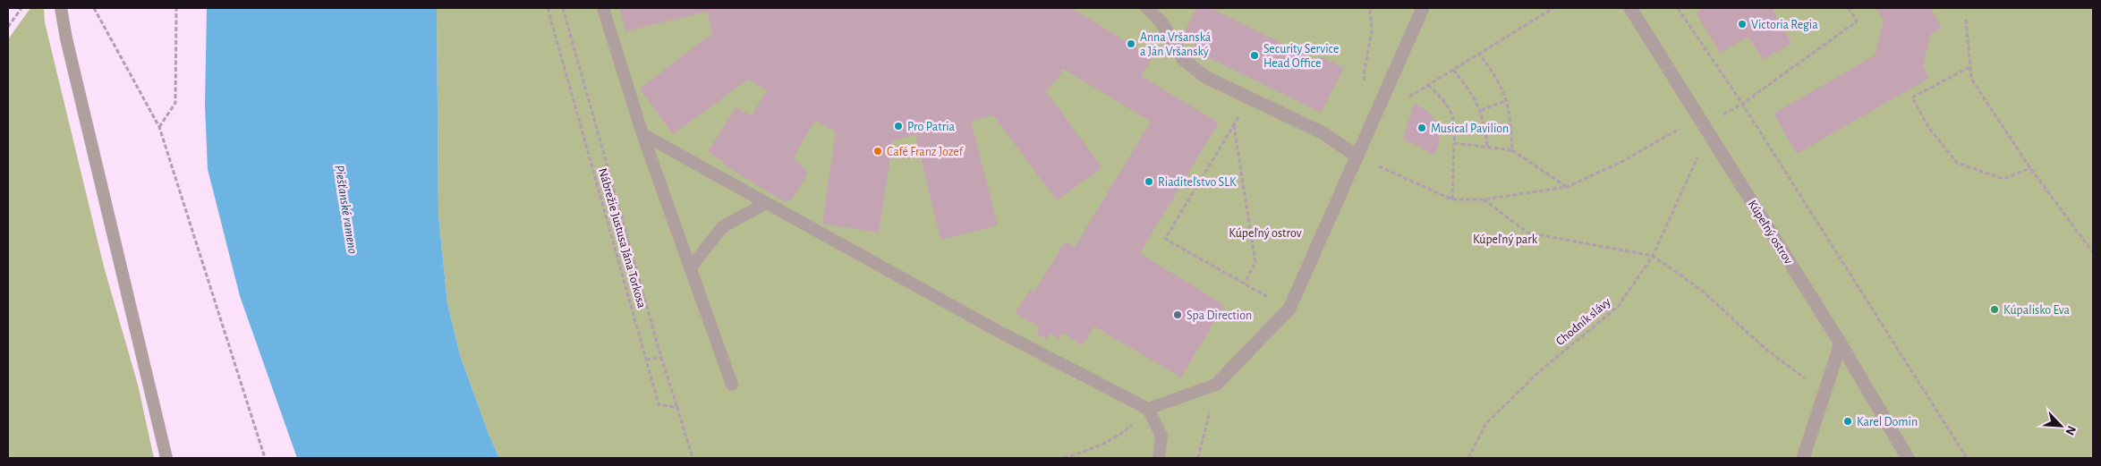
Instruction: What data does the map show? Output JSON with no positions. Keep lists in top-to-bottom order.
{
  "streets": {
    "street": ["Kúpeľný ostrov"],
    "path": ["Nábrežie Justusa Jána Torkosa", "Chodník slávy"]
  },
  "crossings": [
    ["Kúpeľný ostrov", "Chodník slávy"]
  ],
  "water": ["Piešťanské rameno"],
  "parks": ["Kúpeľný ostrov", "Kúpeľný park"],
  "places": [
    "Victoria Regia",
    "Anna Vršanská a Ján Vršanský",
    "Security Service Head Office",
    "Pro Patria",
    "Musical Pavilion",
    "Café Franz Jozef",
    "Riaditeľstvo SLK",
    "Kúpalisko Eva",
    "Spa Direction",
    "Karel Domin"
  ],
  "north": "bottom right"
}
